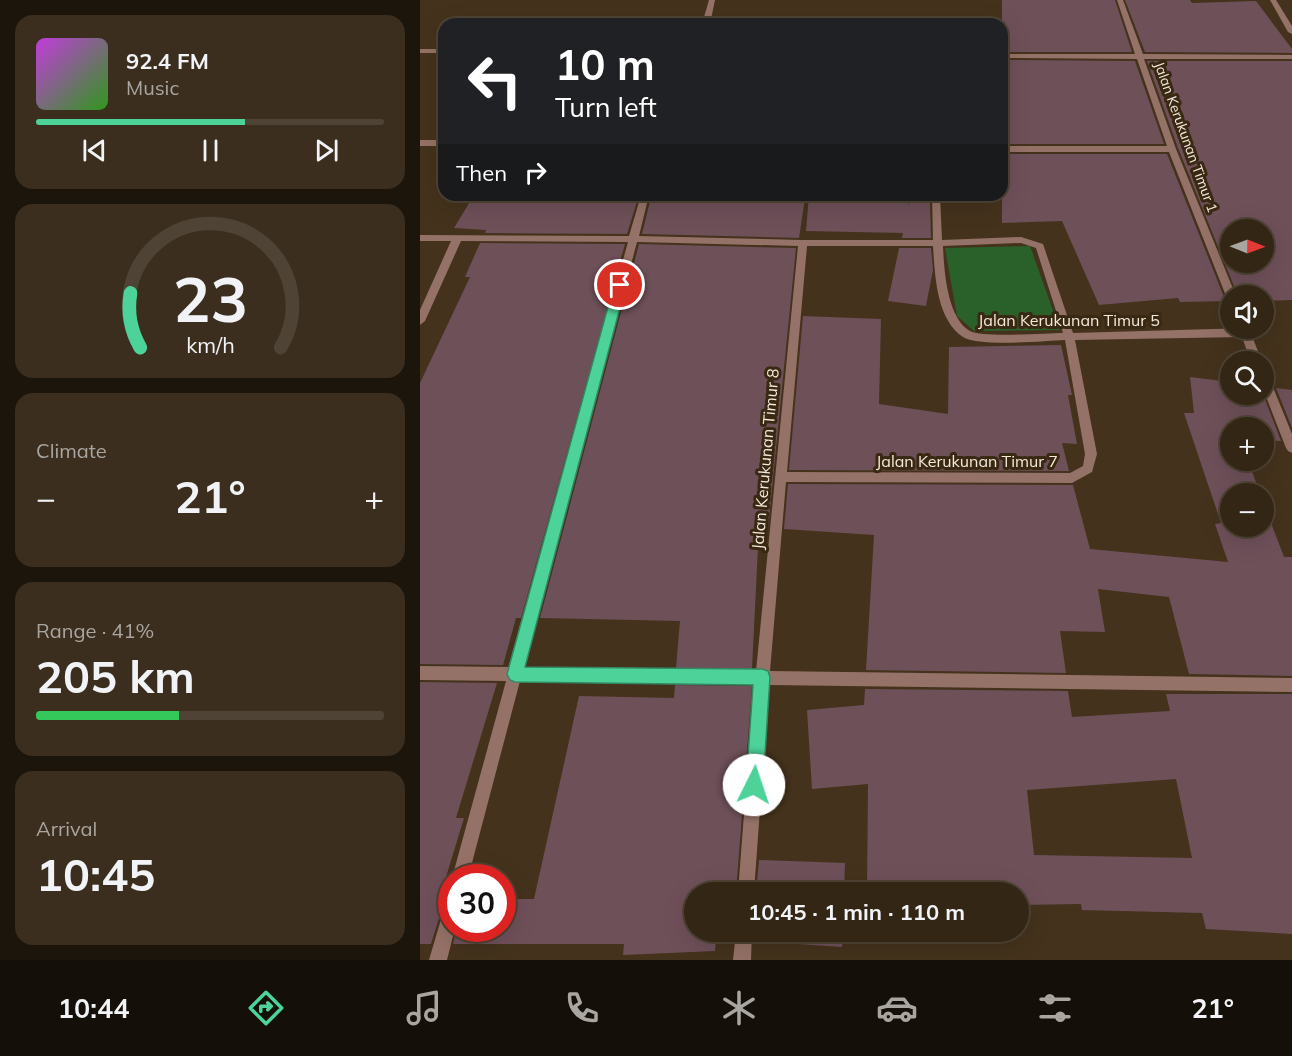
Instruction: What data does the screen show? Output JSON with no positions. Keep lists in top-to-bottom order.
{
  "streets": {
    "street": [
      "Jalan Kerukunan Timur 1",
      "Jalan Kerukunan Timur 5",
      "Jalan Kerukunan Timur 8",
      "Jalan Kerukunan Timur 7"
    ]
  },
  "crossings": [
    ["Jalan Kerukunan Timur 5", "Jalan Kerukunan Timur 7"],
    ["Jalan Kerukunan Timur 8", "Jalan Kerukunan Timur 7"]
  ],
  "north": "right",
  "page": {
    "turn": ["10 m", "Turn left"],
    "song": ["92.4 FM", "Music"],
    "then": "Then",
    "map_buttons": ["+", "−"],
    "tile": [
      "Climate",
      ["Range · 41%", "205 km"],
      ["Arrival", "10:45"]
    ],
    "heat": ["−", "21°", "+"],
    "limit": "30",
    "trip": "10:45 · 1 min · 110 m",
    "tabs": ["10:44", "21°"],
    "gauge": ["23", "km/h"]
  }
}
